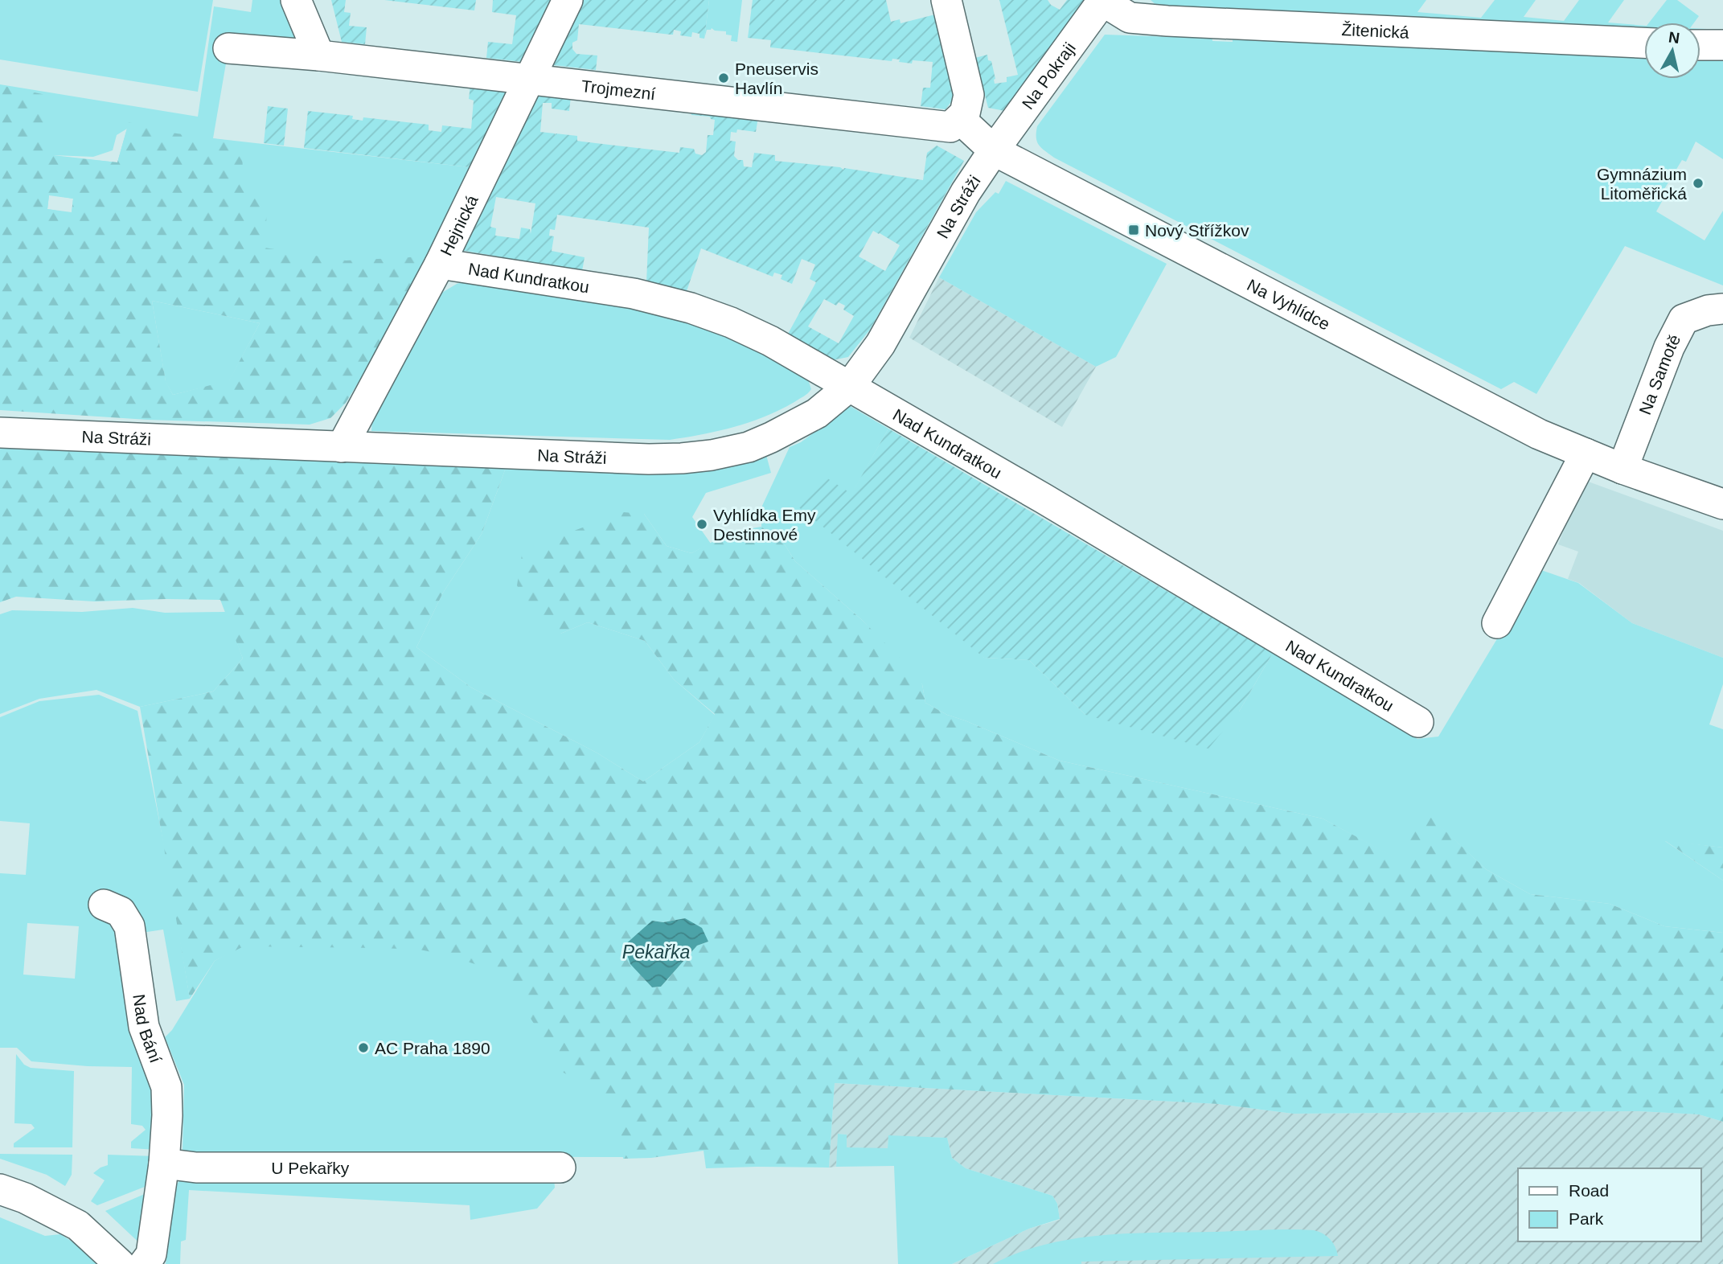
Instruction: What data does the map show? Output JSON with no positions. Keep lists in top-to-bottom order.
{
  "streets": {
    "street": [
      "Žitenická",
      "Na Pokraji",
      "Trojmezní",
      "Na Stráži",
      "Hejnická",
      "Nad Kundratkou",
      "Na Vyhlídce",
      "Na Samotě",
      "Nad Bání",
      "U Pekařky"
    ]
  },
  "crossings": [
    ["Žitenická", "Na Pokraji"],
    ["Na Pokraji", "Na Stráži"],
    ["Na Pokraji", "Na Vyhlídce"],
    ["Trojmezní", "Hejnická"],
    ["Na Stráži", "Hejnická"],
    ["Na Stráži", "Nad Kundratkou"],
    ["Na Stráži", "Na Vyhlídce"],
    ["Hejnická", "Nad Kundratkou"],
    ["Na Vyhlídce", "Na Samotě"],
    ["Nad Bání", "U Pekařky"]
  ],
  "water": ["Pekařka"],
  "places": {
    "other": [
      "Pneuservis Havlín",
      "Gymnázium Litoměřická",
      "Vyhlídka Emy Destinnové",
      "AC Praha 1890"
    ],
    "transit": ["Nový Střížkov"]
  },
  "legend": ["Road", "Park"],
  "north": "top"
}
